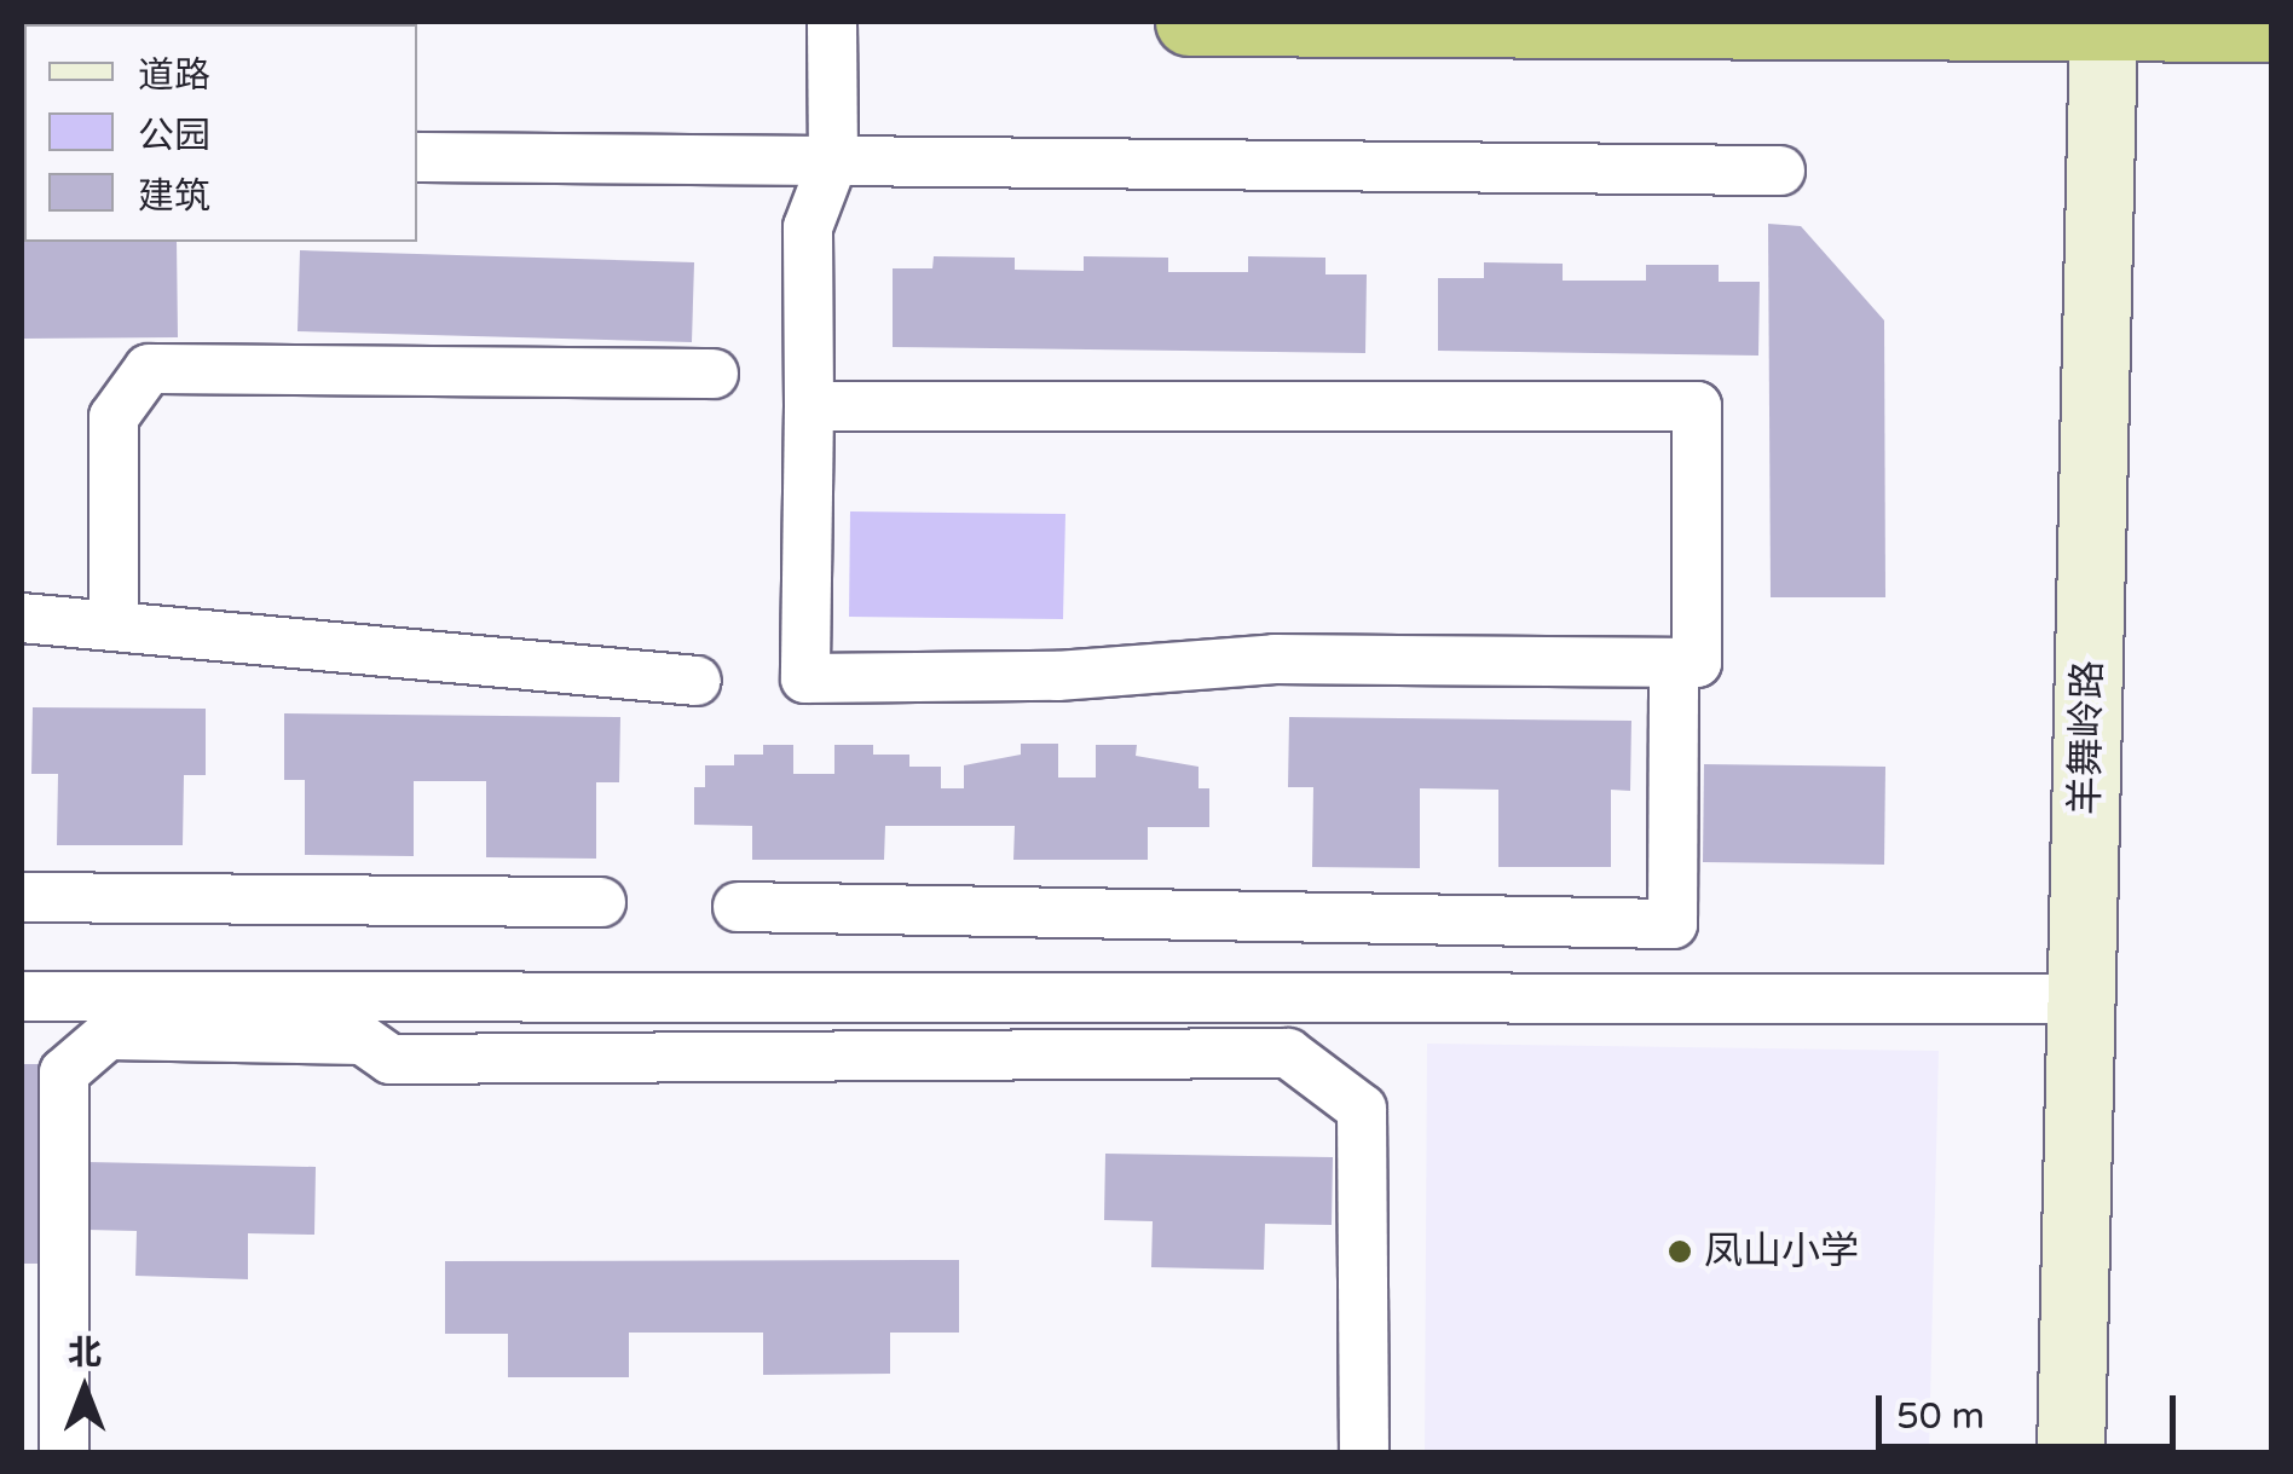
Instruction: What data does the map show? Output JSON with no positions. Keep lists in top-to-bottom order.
{
  "streets": {
    "street": ["羊舞岭路"]
  },
  "places": ["凤山小学"],
  "legend": ["道路", "公园", "建筑"],
  "scale_bar": "50 m",
  "north": "top"
}
